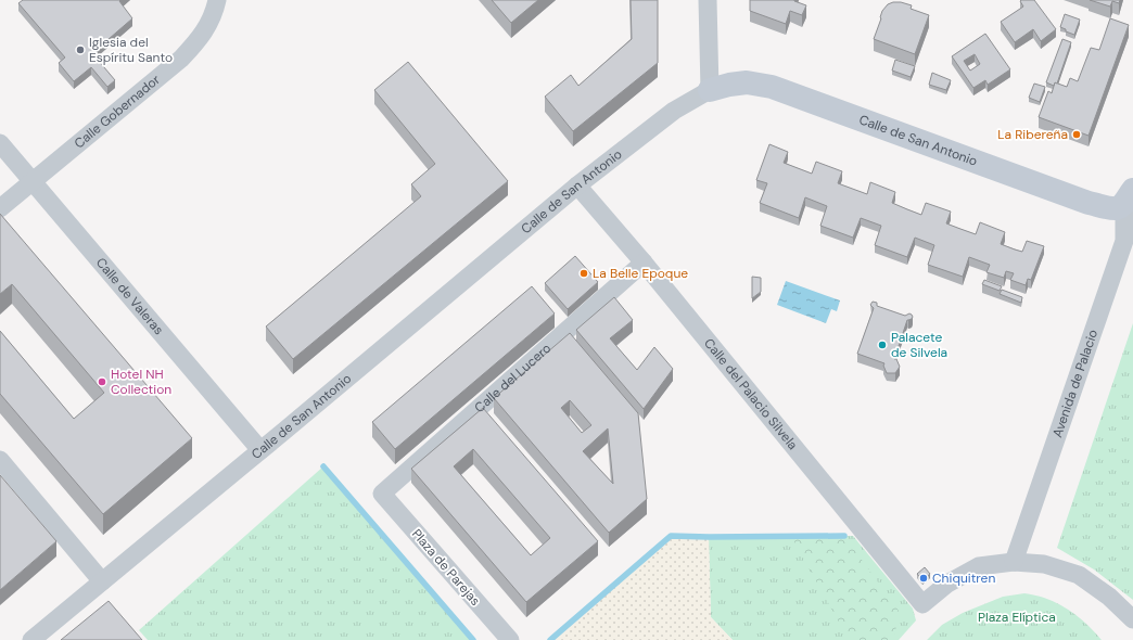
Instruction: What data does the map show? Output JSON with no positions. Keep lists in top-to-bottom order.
{
  "streets": {
    "street": [
      "Calle Gobernador",
      "Calle de San Antonio",
      "Calle de Valeras",
      "Calle del Lucero",
      "Avenida de Palacio",
      "Calle del Palacio Silvela",
      "Plaza de Parejas"
    ]
  },
  "crossings": [
    ["Calle Gobernador", "Calle de Valeras"],
    ["Calle de San Antonio", "Calle de Valeras"],
    ["Calle de San Antonio", "Avenida de Palacio"],
    ["Calle de San Antonio", "Calle del Palacio Silvela"],
    ["Calle del Lucero", "Calle del Palacio Silvela"],
    ["Calle del Lucero", "Plaza de Parejas"],
    ["Avenida de Palacio", "Calle del Palacio Silvela"]
  ],
  "parks": ["Plaza Elíptica"],
  "places": [
    "Iglesia del Espíritu Santo",
    "La Ribereña",
    "La Belle Epoque",
    "Palacete de Silvela",
    "Hotel NH Collection",
    "Chiquitren"
  ]
}
